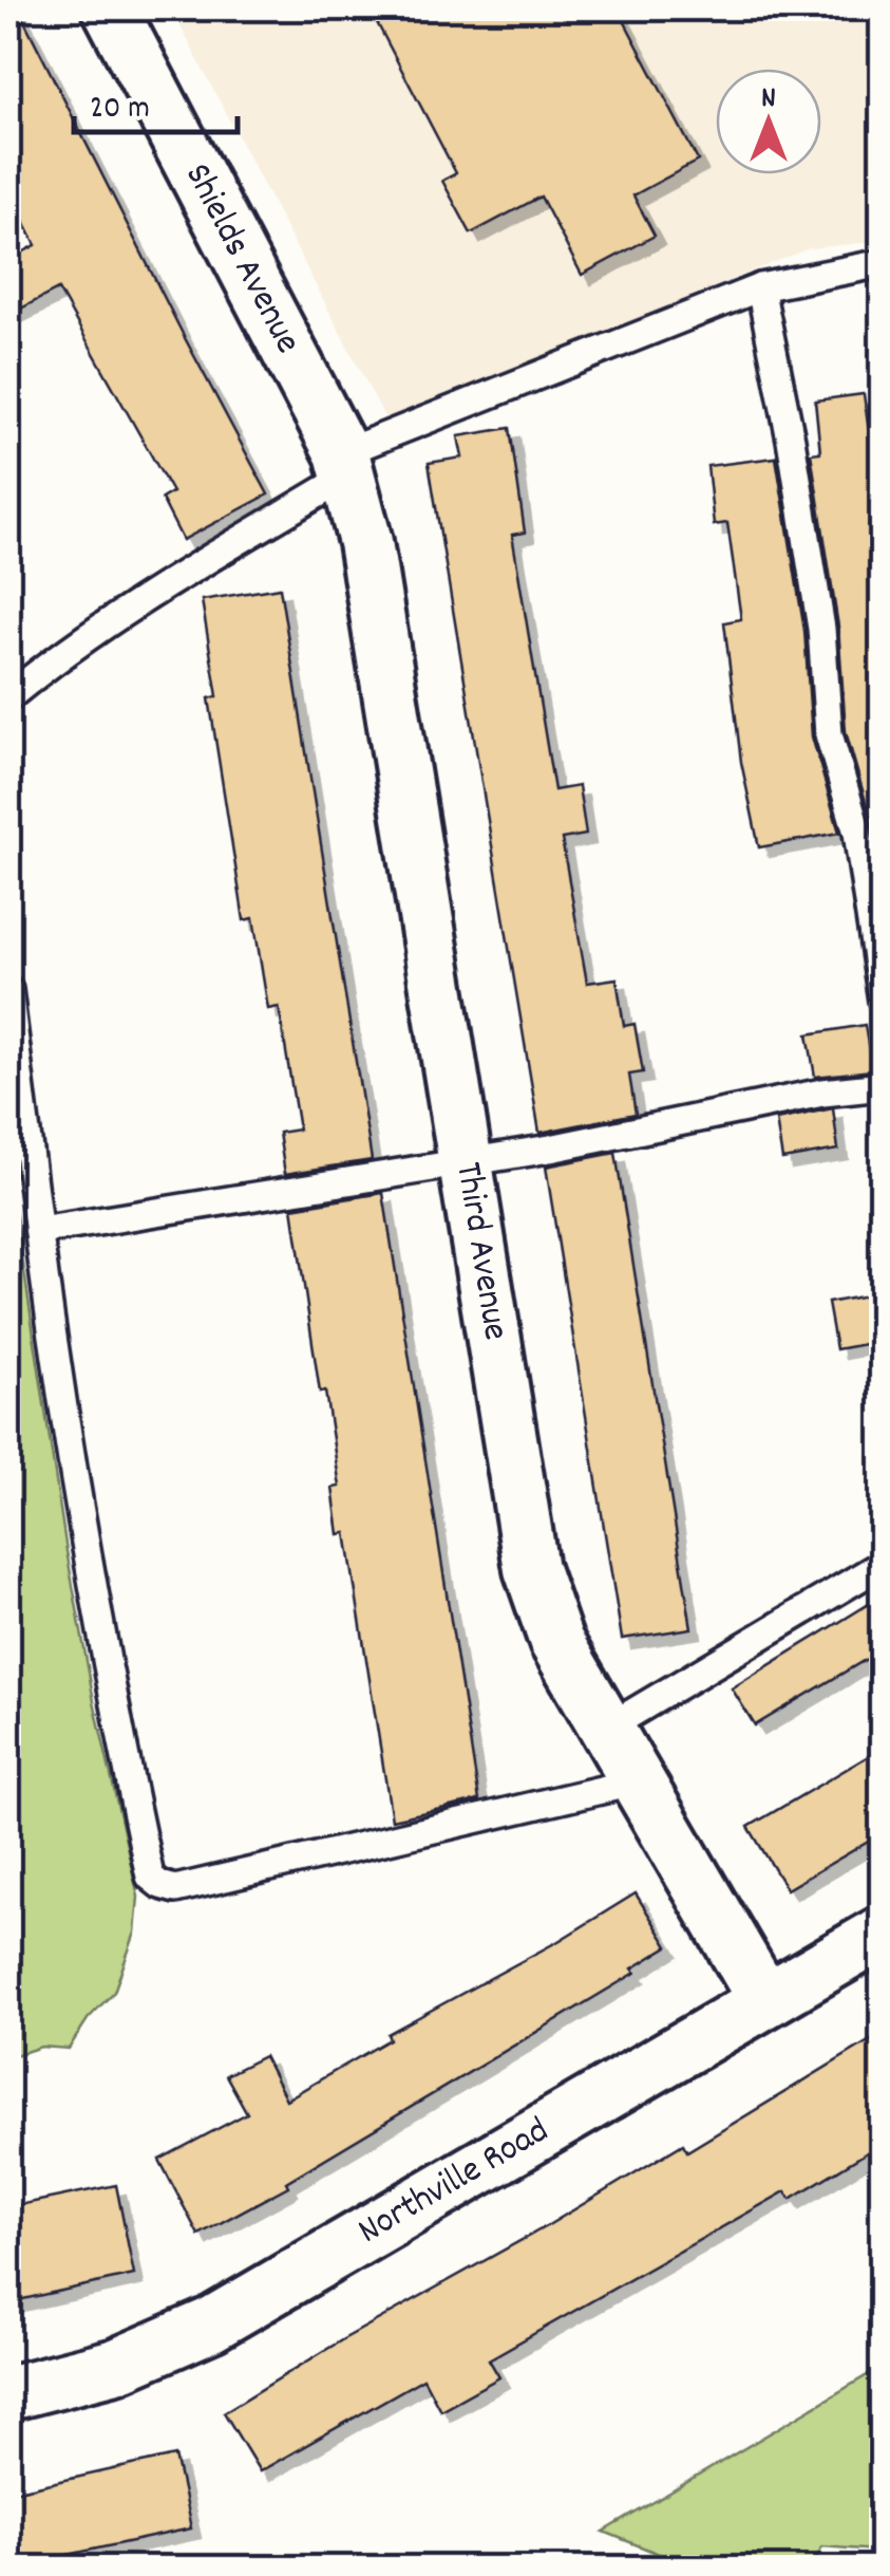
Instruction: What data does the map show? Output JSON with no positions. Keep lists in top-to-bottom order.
{
  "streets": {
    "street": ["Shields Avenue", "Third Avenue", "Northville Road"]
  },
  "crossings": [
    ["Shields Avenue", "Third Avenue"],
    ["Third Avenue", "Northville Road"]
  ],
  "scale_bar": "20 m",
  "north": "top"
}
